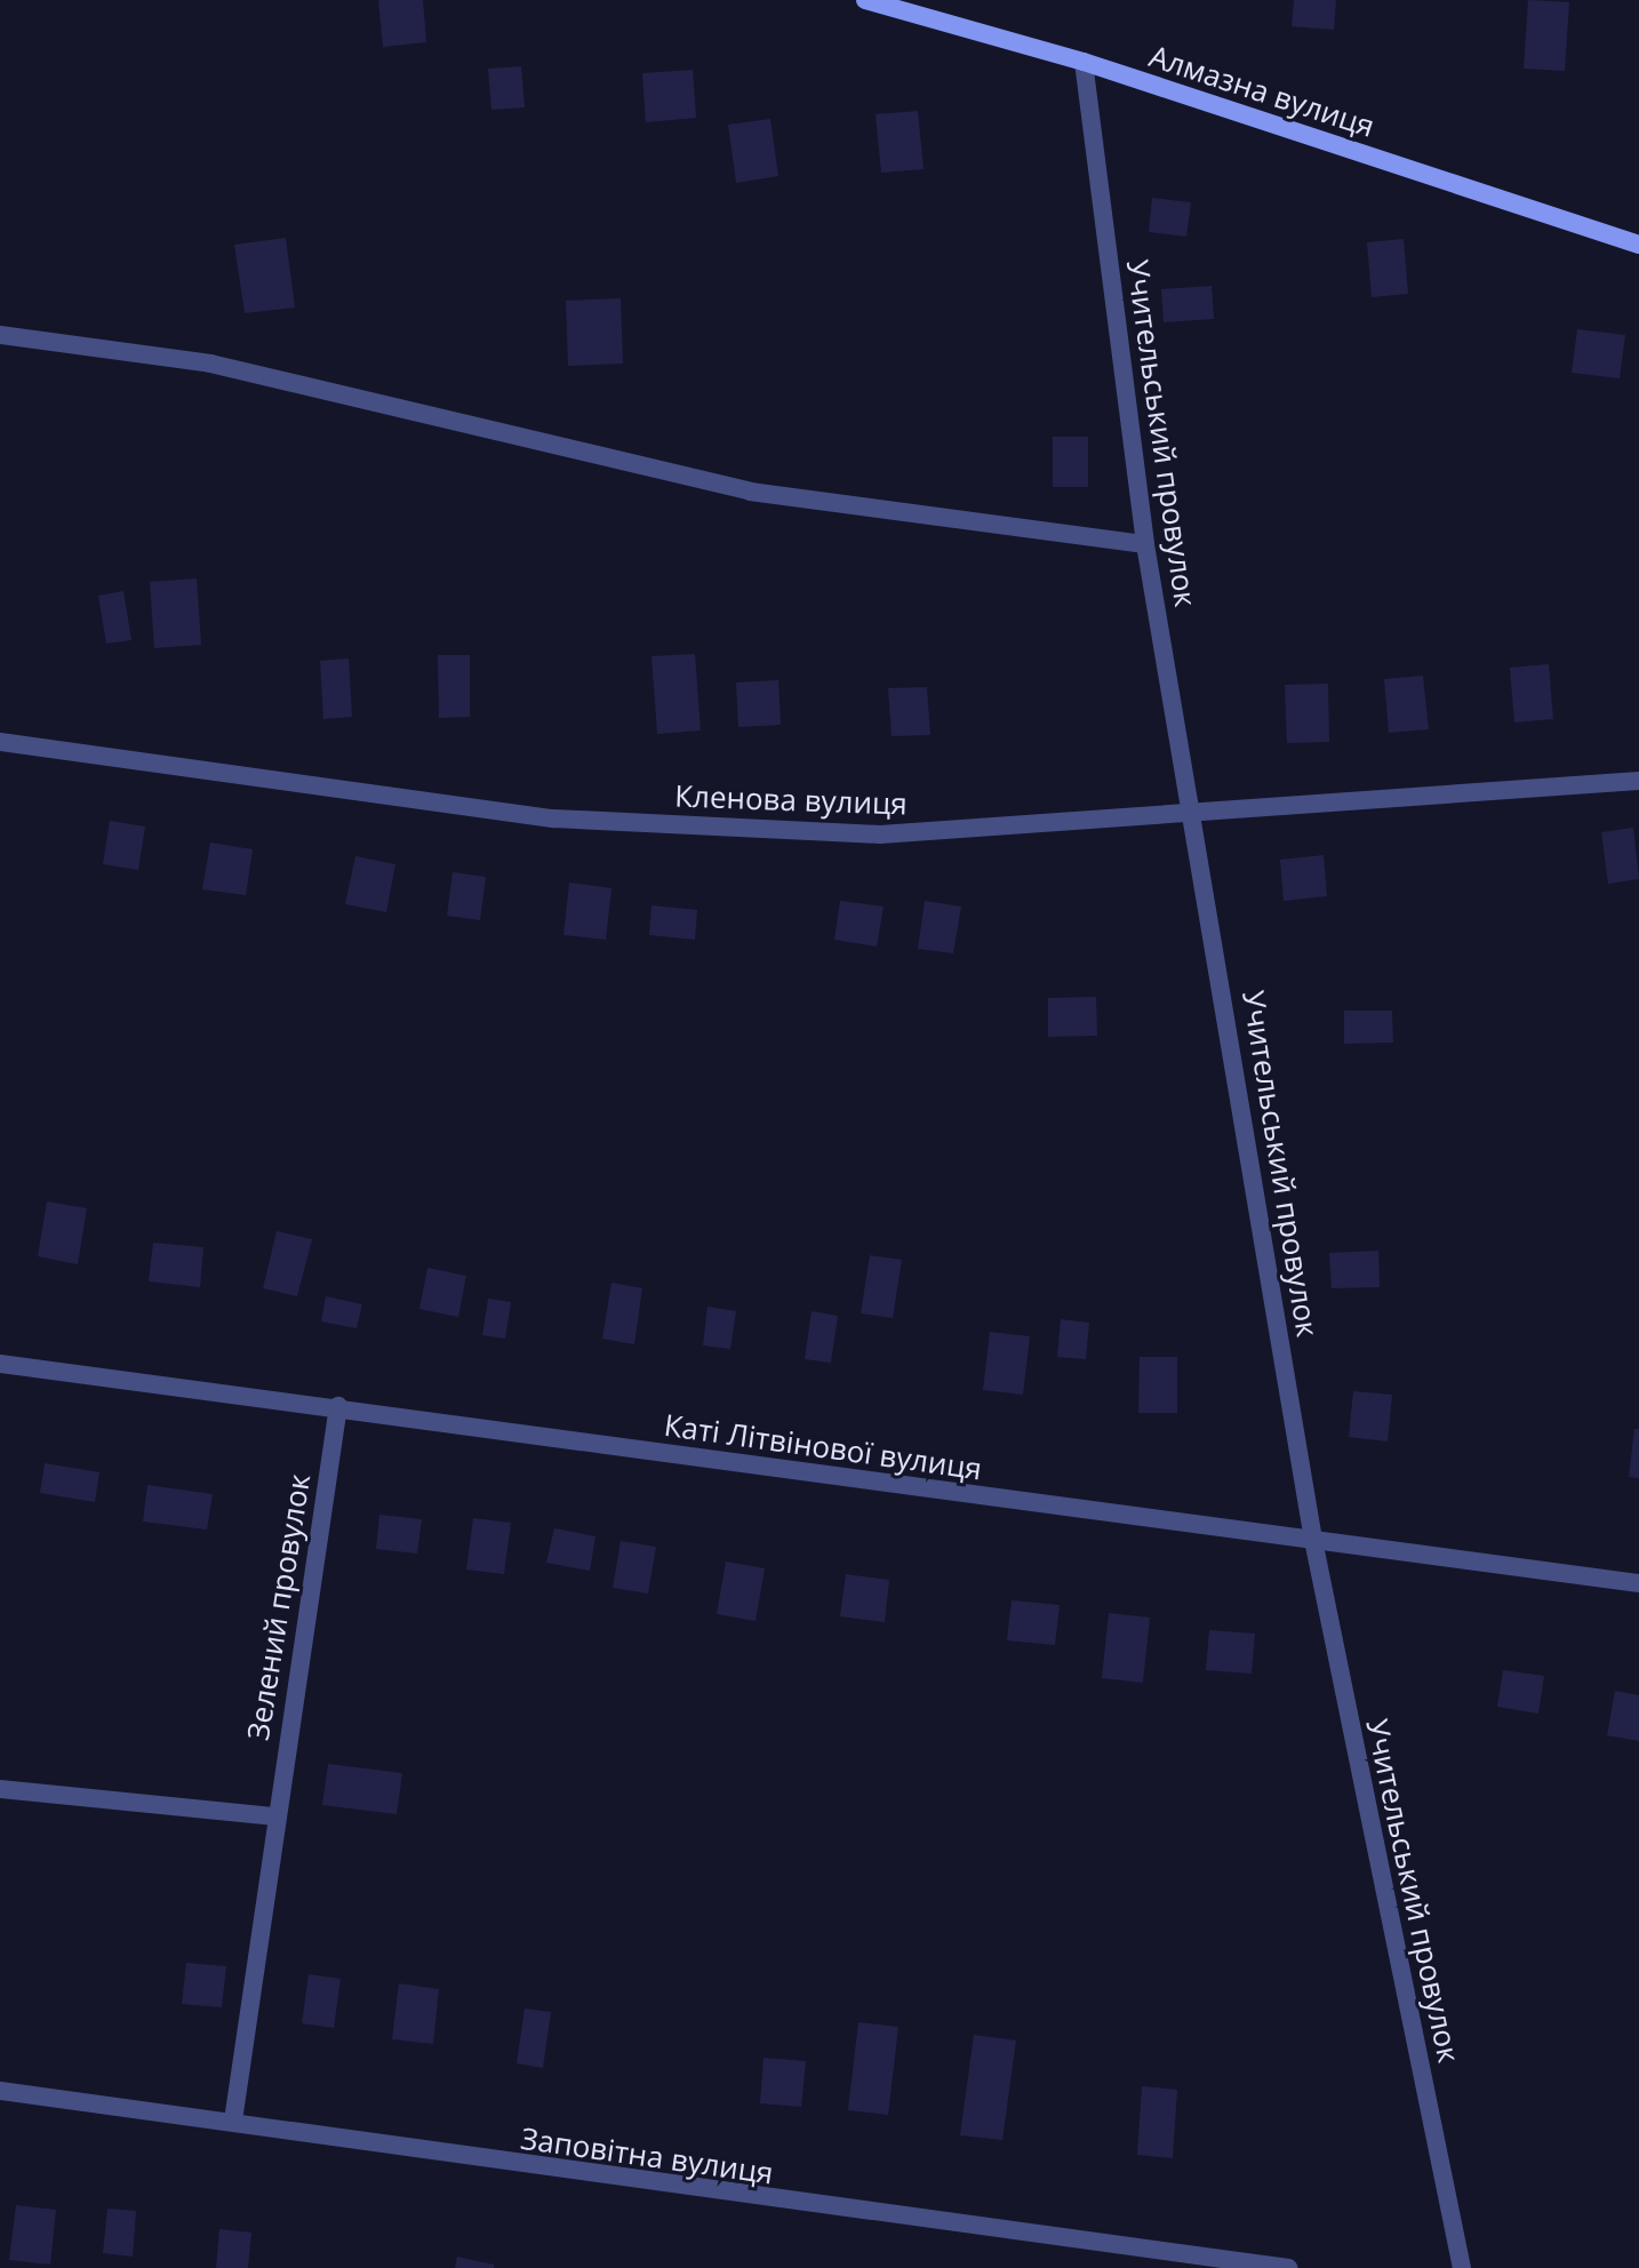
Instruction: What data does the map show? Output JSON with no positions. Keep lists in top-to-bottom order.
{
  "streets": {
    "main road": ["Алмазна вулиця"],
    "street": [
      "Учительський провулок",
      "Кленова вулиця",
      "Каті Літвінової вулиця",
      "Зелений провулок",
      "Заповітна вулиця"
    ]
  },
  "crossings": [
    ["Алмазна вулиця", "Учительський провулок"],
    ["Учительський провулок", "Кленова вулиця"],
    ["Учительський провулок", "Каті Літвінової вулиця"],
    ["Каті Літвінової вулиця", "Зелений провулок"],
    ["Зелений провулок", "Заповітна вулиця"]
  ]
}
